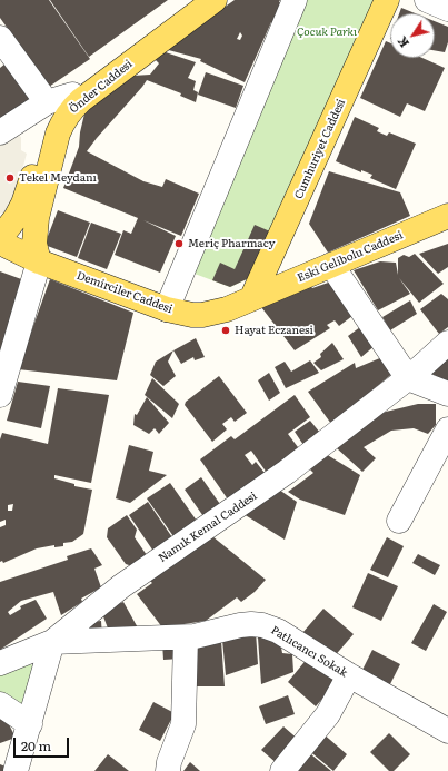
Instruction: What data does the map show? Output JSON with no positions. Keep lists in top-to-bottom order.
{
  "streets": {
    "main road": [
      "Önder Caddesi",
      "Cumhuriyet Caddesi",
      "Eski Gelibolu Caddesi",
      "Demirciler Caddesi"
    ],
    "street": ["Namık Kemal Caddesi", "Patlıcancı Sokak"]
  },
  "crossings": [
    ["Önder Caddesi", "Demirciler Caddesi"],
    ["Cumhuriyet Caddesi", "Eski Gelibolu Caddesi"],
    ["Cumhuriyet Caddesi", "Demirciler Caddesi"],
    ["Eski Gelibolu Caddesi", "Demirciler Caddesi"],
    ["Namık Kemal Caddesi", "Patlıcancı Sokak"]
  ],
  "parks": ["Çocuk Parkı"],
  "places": ["Tekel Meydanı", "Meriç Pharmacy", "Hayat Eczanesi"],
  "scale_bar": "20 m",
  "north": "bottom left"
}
